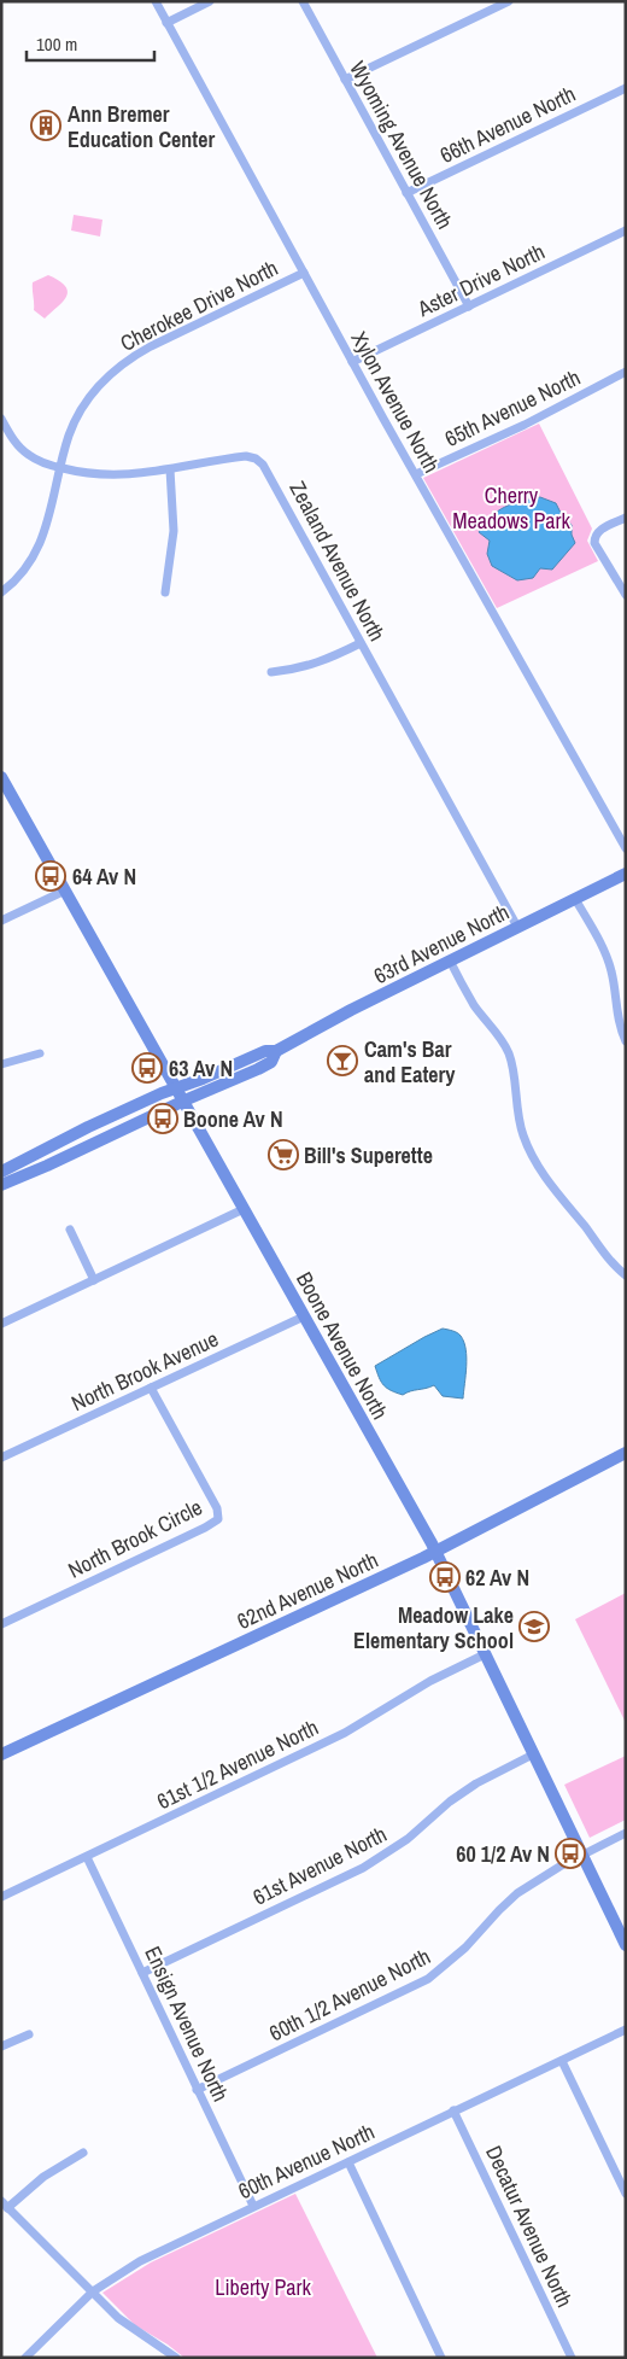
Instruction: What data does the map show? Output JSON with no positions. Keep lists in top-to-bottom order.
{
  "streets": {
    "street": [
      "66th Avenue North",
      "Wyoming Avenue North",
      "Aster Drive North",
      "Cherokee Drive North",
      "Xylon Avenue North",
      "65th Avenue North",
      "Zealand Avenue North",
      "63rd Avenue North",
      "Boone Avenue North",
      "North Brook Avenue",
      "North Brook Circle",
      "62nd Avenue North",
      "61st 1/2 Avenue North",
      "61st Avenue North",
      "60th 1/2 Avenue North",
      "Ensign Avenue North",
      "60th Avenue North",
      "Decatur Avenue North"
    ]
  },
  "crossings": [
    ["66th Avenue North", "Wyoming Avenue North"],
    ["Wyoming Avenue North", "Aster Drive North"],
    ["Aster Drive North", "Xylon Avenue North"],
    ["Cherokee Drive North", "Xylon Avenue North"],
    ["Cherokee Drive North", "Zealand Avenue North"],
    ["Xylon Avenue North", "65th Avenue North"],
    ["Zealand Avenue North", "63rd Avenue North"],
    ["63rd Avenue North", "Boone Avenue North"],
    ["Boone Avenue North", "North Brook Avenue"],
    ["Boone Avenue North", "62nd Avenue North"],
    ["Boone Avenue North", "61st 1/2 Avenue North"],
    ["Boone Avenue North", "61st Avenue North"],
    ["Boone Avenue North", "60th 1/2 Avenue North"],
    ["North Brook Avenue", "North Brook Circle"],
    ["61st 1/2 Avenue North", "Ensign Avenue North"],
    ["61st Avenue North", "Ensign Avenue North"],
    ["60th 1/2 Avenue North", "Ensign Avenue North"],
    ["Ensign Avenue North", "60th Avenue North"],
    ["60th Avenue North", "Decatur Avenue North"]
  ],
  "parks": ["Cherry Meadows Park", "Liberty Park"],
  "places": {
    "building": ["Ann Bremer Education Center"],
    "bus stop": [
      "64 Av N",
      "63 Av N",
      "Boone Av N",
      "62 Av N",
      "60 1/2 Av N"
    ],
    "bar": ["Cam's Bar and Eatery"],
    "supermarket": ["Bill's Superette"],
    "school or university": ["Meadow Lake Elementary School"]
  },
  "scale_bar": "100 m"
}
